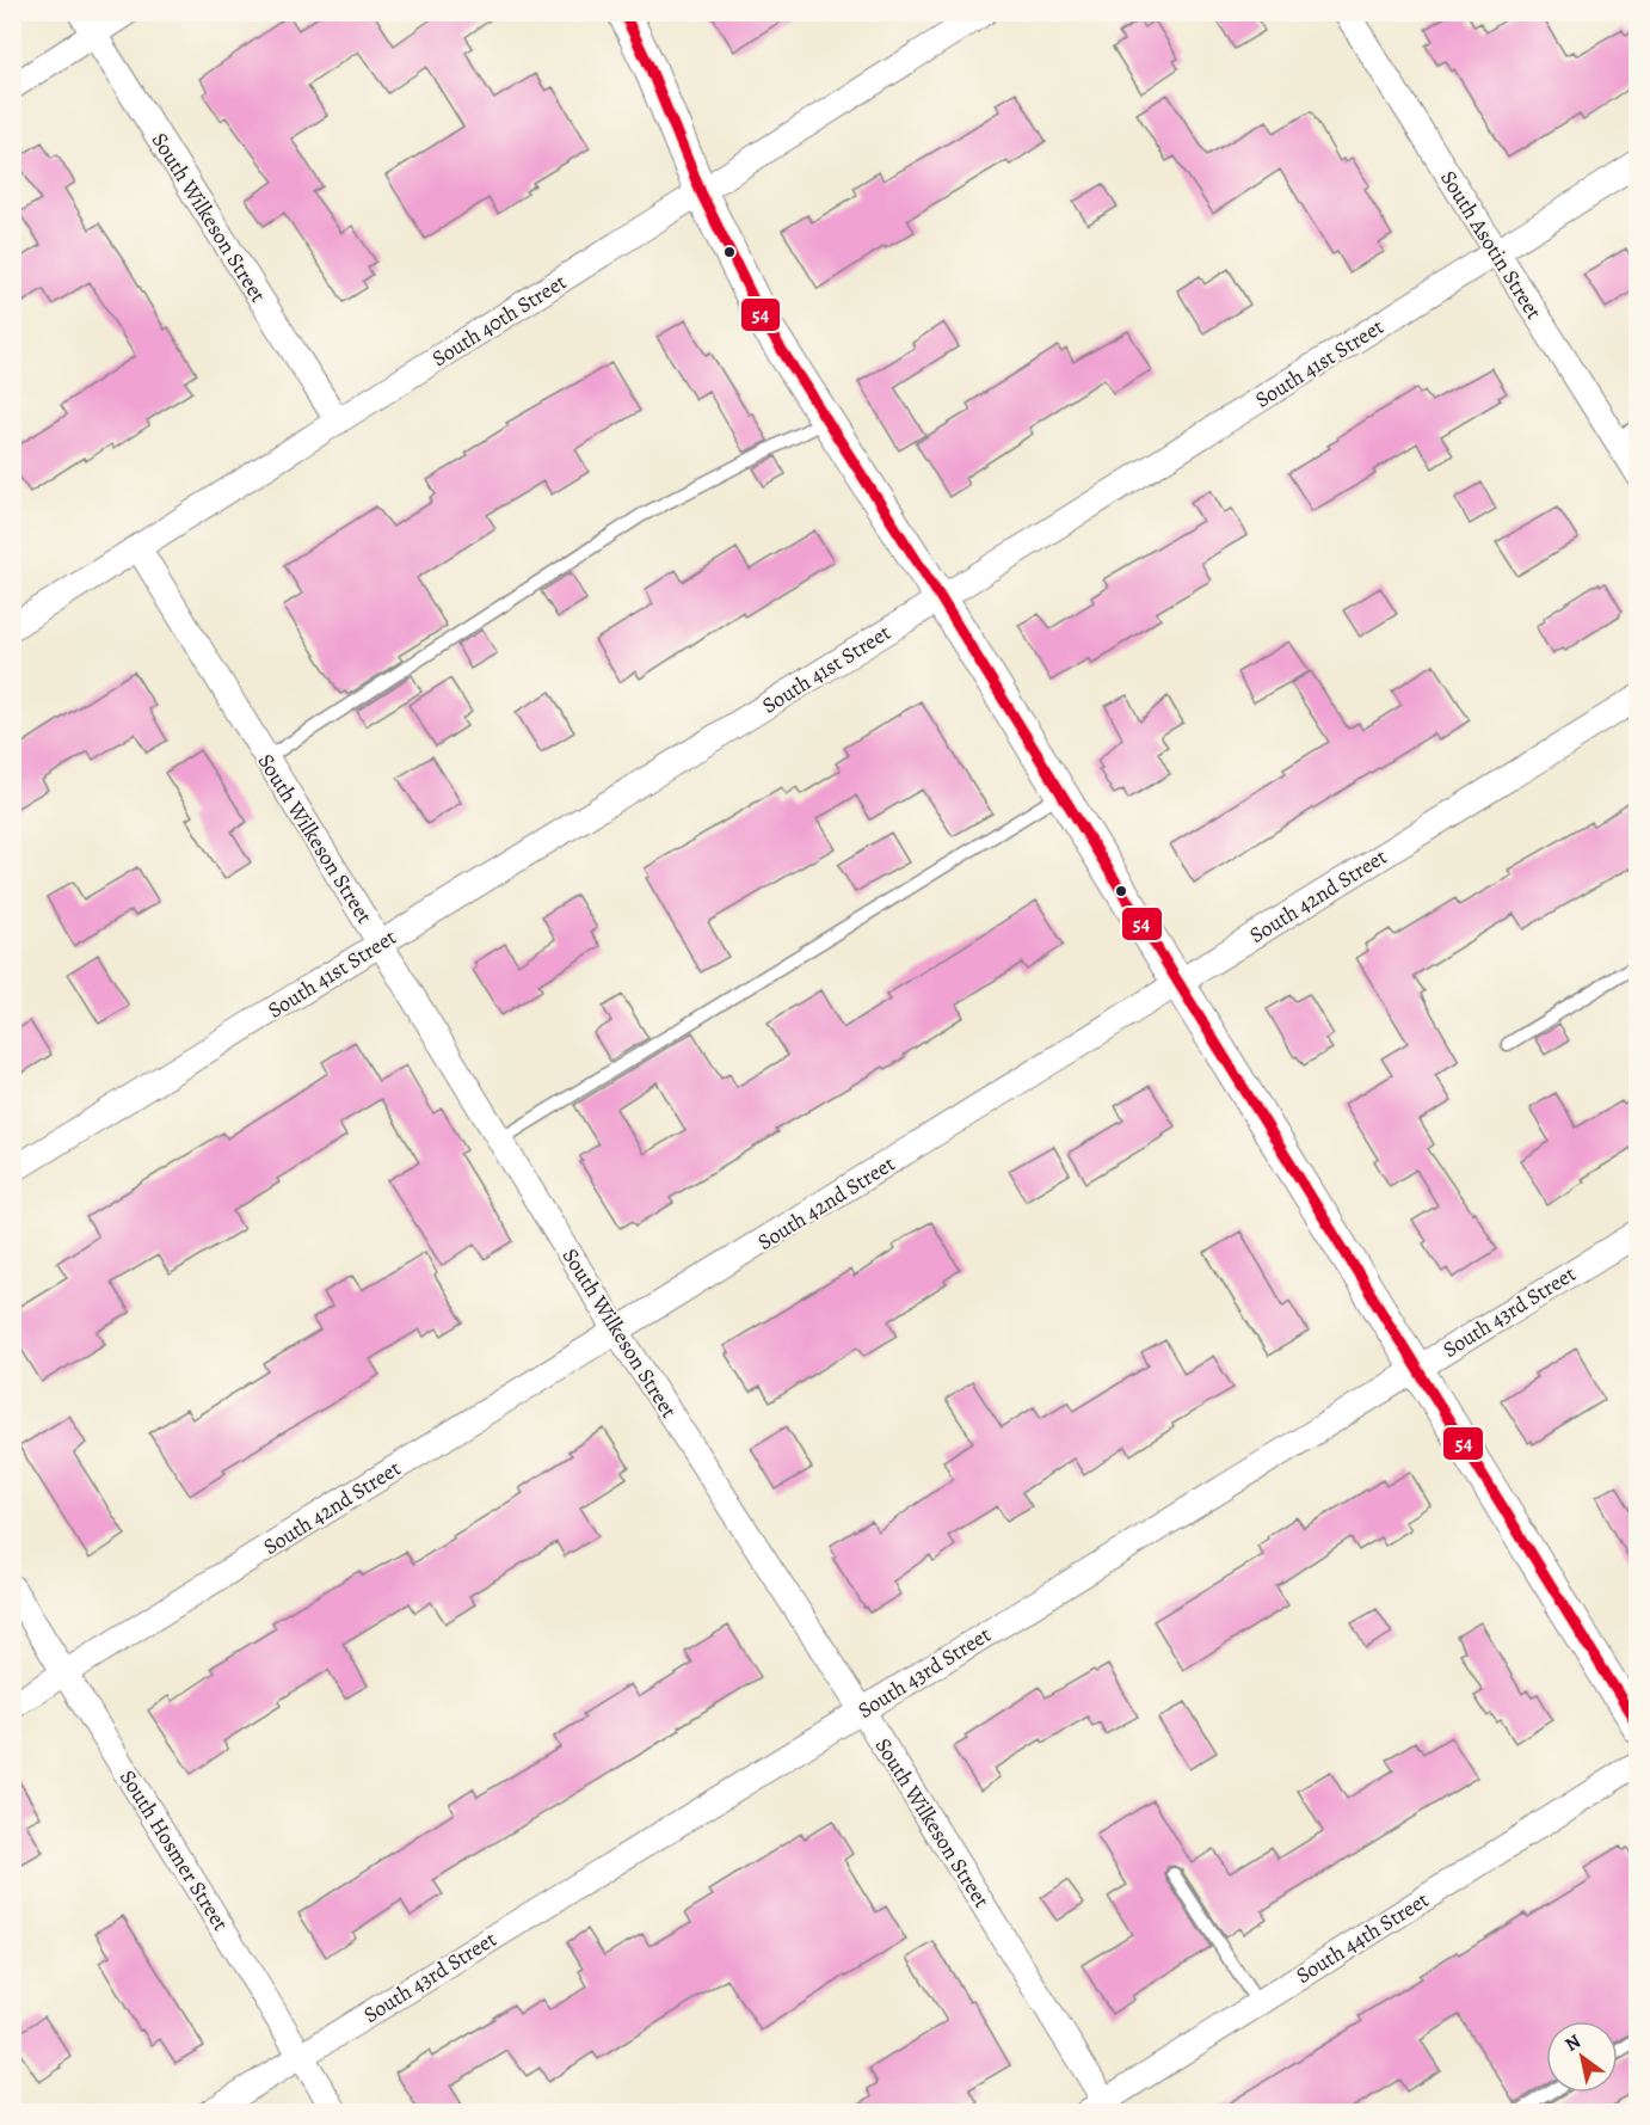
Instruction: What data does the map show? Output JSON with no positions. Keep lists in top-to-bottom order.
{
  "streets": {
    "street": [
      "South Wilkeson Street",
      "South Asotin Street",
      "South 40th Street",
      "South 41st Street",
      "South 42nd Street",
      "South 43rd Street",
      "South Hosmer Street",
      "South 44th Street"
    ]
  },
  "crossings": [
    ["South Wilkeson Street", "South 40th Street"],
    ["South Wilkeson Street", "South 41st Street"],
    ["South Wilkeson Street", "South 42nd Street"],
    ["South Wilkeson Street", "South 43rd Street"],
    ["South Wilkeson Street", "South 44th Street"],
    ["South Asotin Street", "South 41st Street"],
    ["South 42nd Street", "South Hosmer Street"],
    ["South 43rd Street", "South Hosmer Street"]
  ],
  "lines": ["transit line 54"],
  "north": "top left"
}
